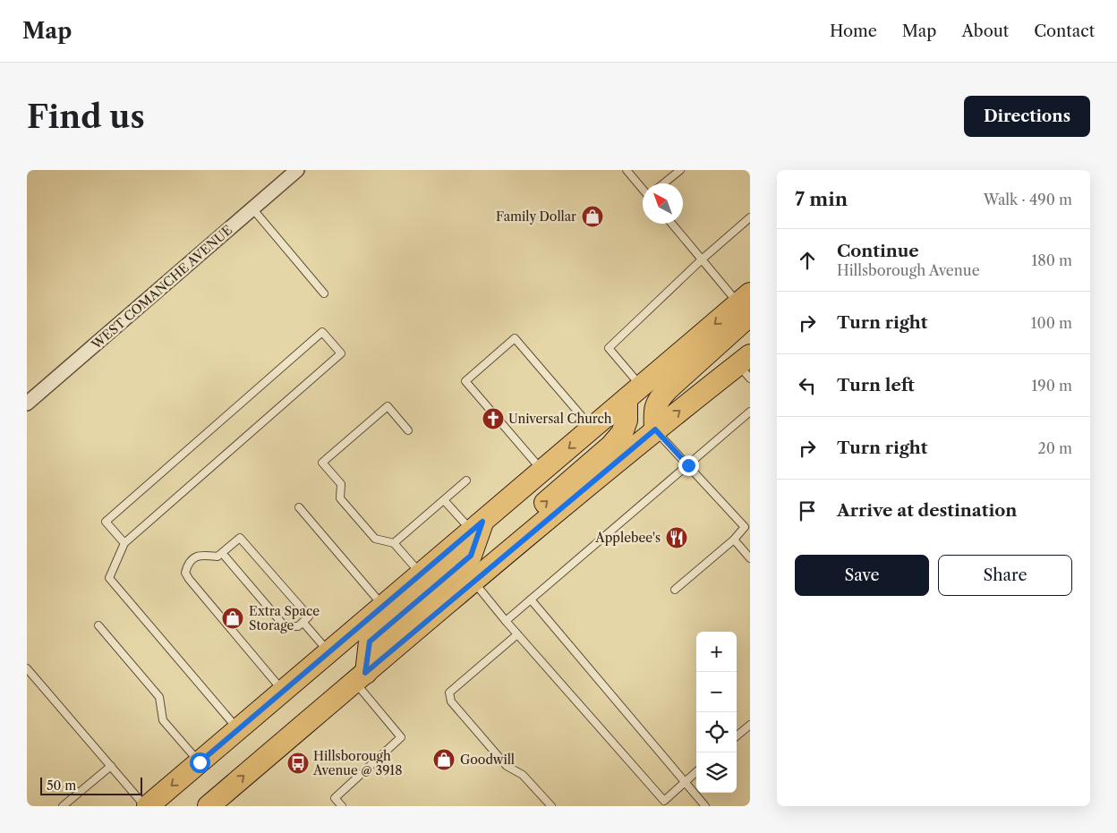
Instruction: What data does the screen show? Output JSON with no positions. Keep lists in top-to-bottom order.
{
  "streets": {
    "street": ["WEST COMANCHE AVENUE"]
  },
  "places": {
    "shop": ["Family Dollar", "Extra Space Storage", "Goodwill"],
    "church": ["Universal Church"],
    "restaurant": ["Applebee's"],
    "bus stop": ["Hillsborough Avenue @ 3918"]
  },
  "scale_bar": "50 m",
  "north": "top left",
  "page": {
    "header": "Map",
    "nav": [
      "Home",
      "Map",
      "About",
      "Contact"
    ],
    "buttons": [
      "Directions",
      ["Save", "Share"]
    ],
    "title": "Find us",
    "heading": ["7 min", "Walk · 490 m"],
    "list": [
      ["Continue", "Hillsborough Avenue", "180 m"],
      ["Turn right", "100 m"],
      ["Turn left", "190 m"],
      ["Turn right", "20 m"],
      "Arrive at destination"
    ],
    "map_buttons": ["+", "−"],
    "scale": "50 m"
  }
}
